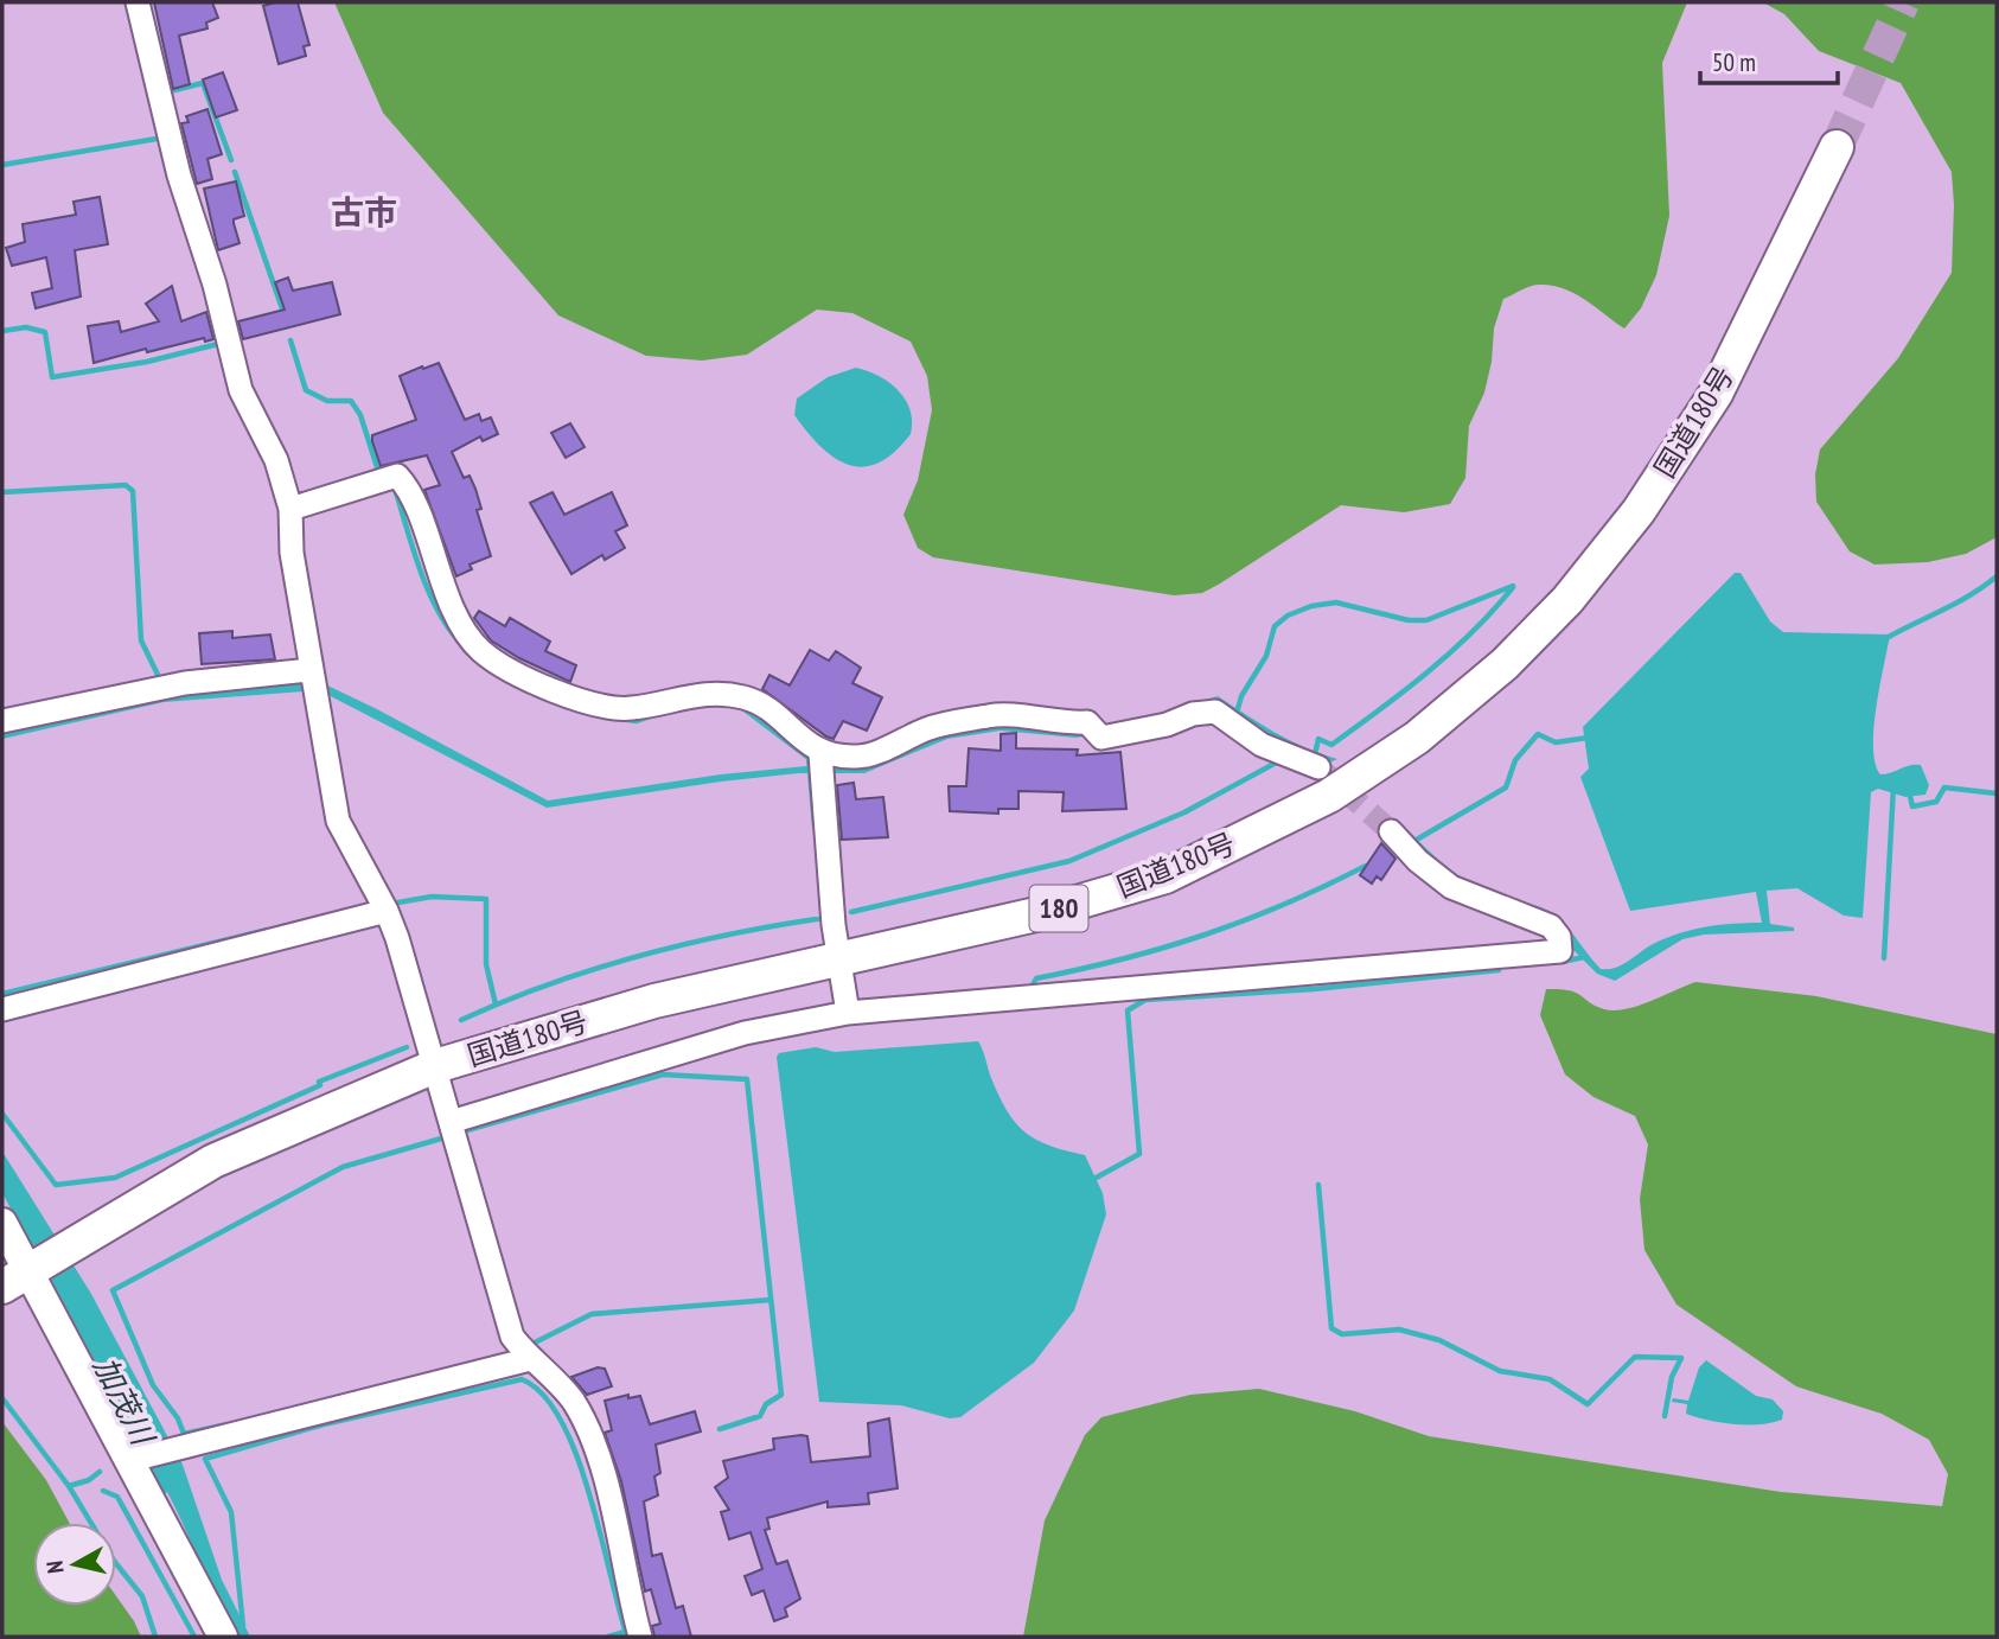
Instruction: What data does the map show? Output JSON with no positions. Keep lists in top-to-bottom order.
{
  "streets": {
    "highway": ["国道180号", "180"]
  },
  "districts": ["古市"],
  "water": ["加茂川"],
  "scale_bar": "50 m",
  "north": "left"
}
